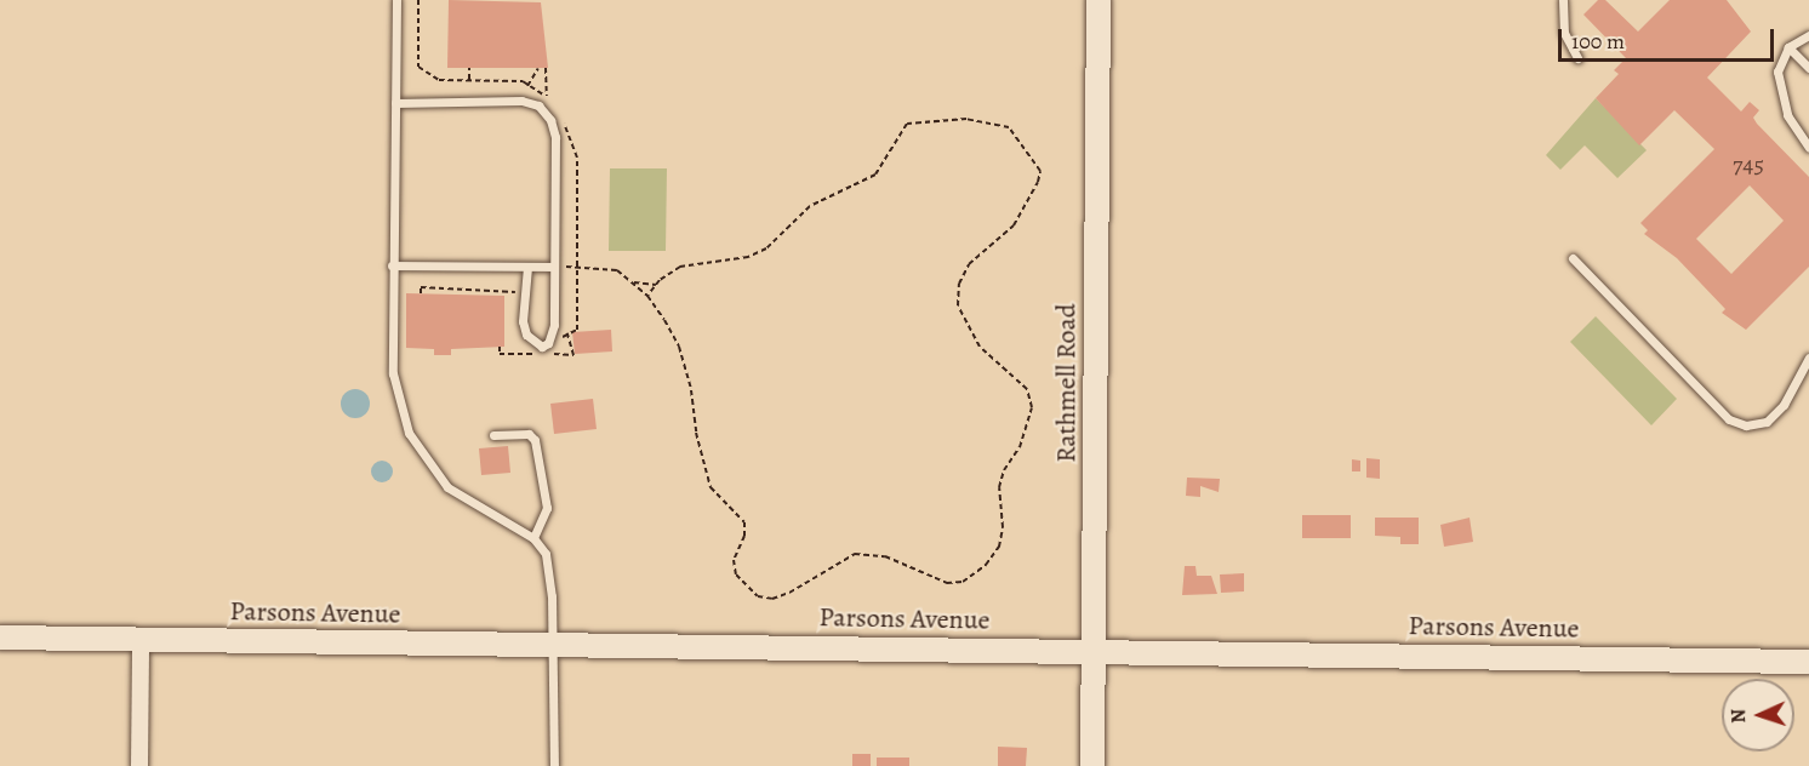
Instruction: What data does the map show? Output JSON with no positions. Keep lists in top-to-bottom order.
{
  "streets": {
    "street": ["Rathmell Road", "Parsons Avenue"]
  },
  "crossings": [
    ["Rathmell Road", "Parsons Avenue"]
  ],
  "house_numbers": ["745"],
  "scale_bar": "100 m",
  "north": "left"
}
